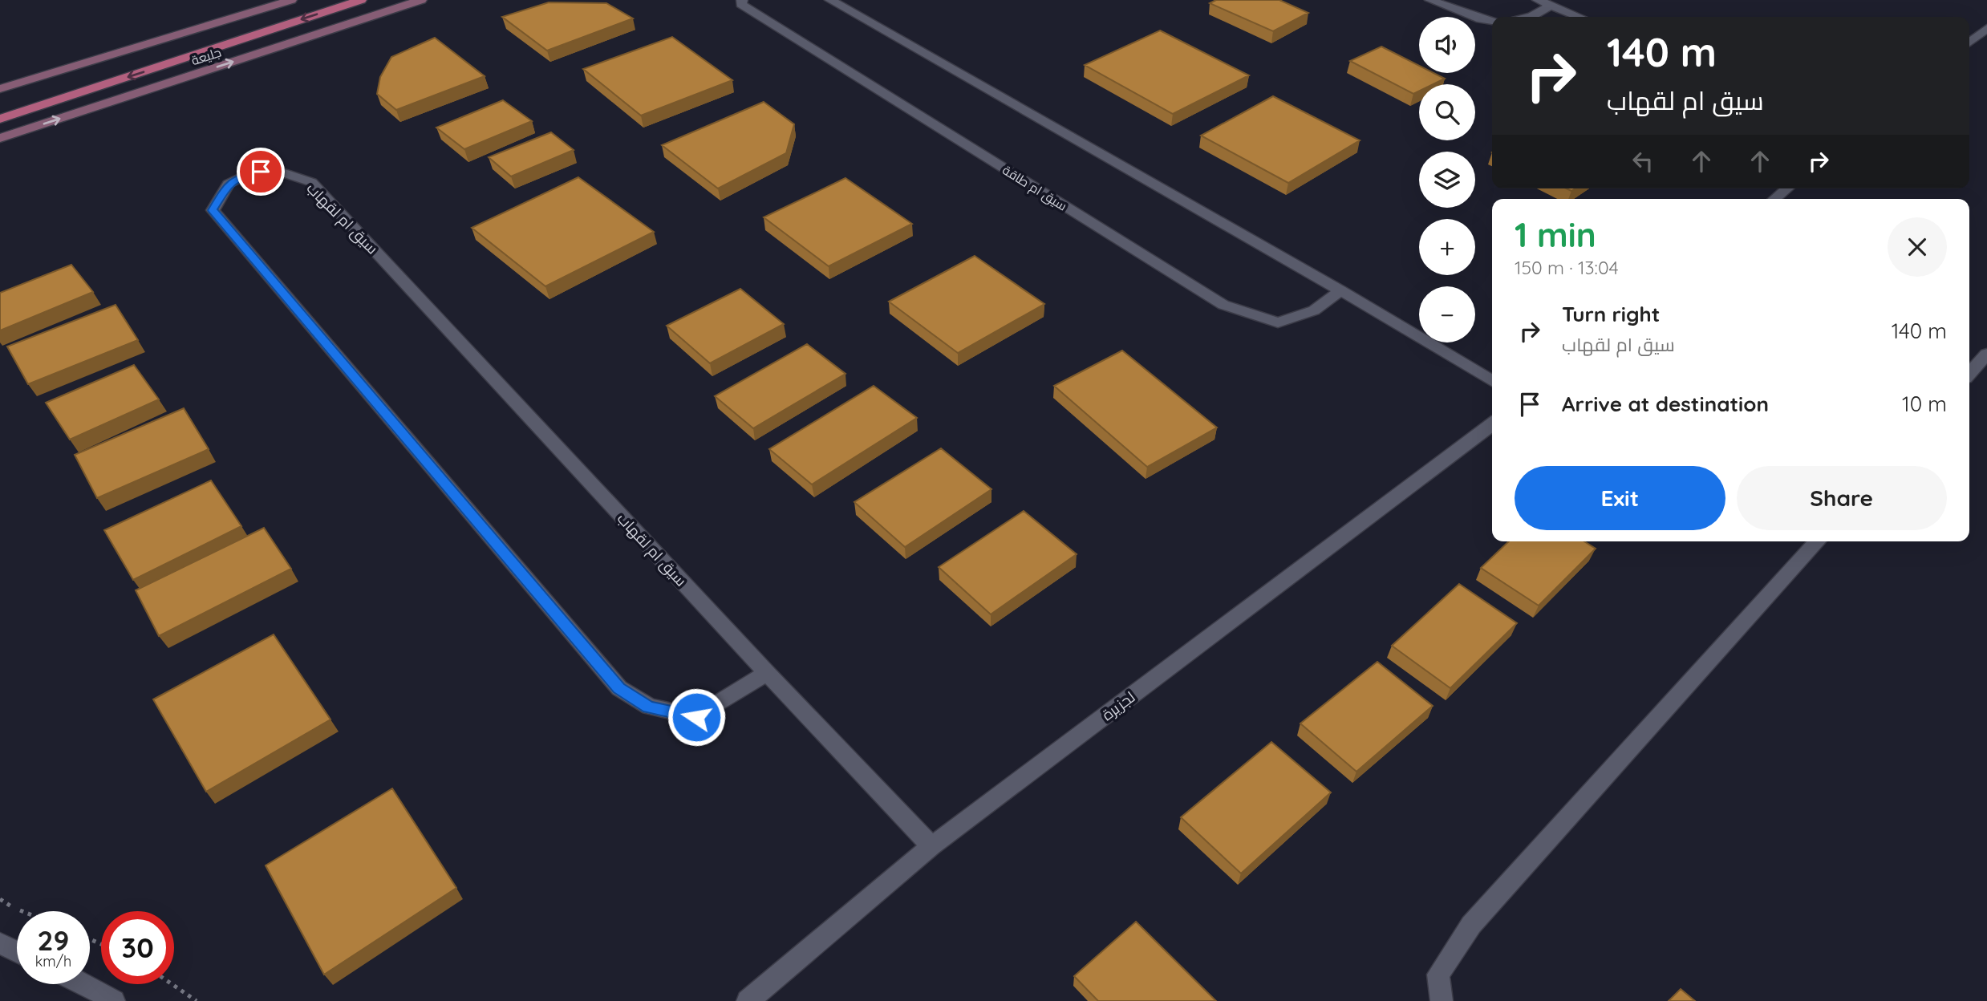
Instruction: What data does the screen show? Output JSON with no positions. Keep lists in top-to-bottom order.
{
  "streets": {
    "main road": ["جليعة"],
    "street": ["سيق ام طاقة", "سيق ام لقهاب", "لجزيرة"]
  },
  "crossings": [
    ["سيق ام لقهاب", "لجزيرة"]
  ],
  "page": {
    "map_buttons": ["+", "−"],
    "turn": ["140 m", "سيق ام لقهاب"],
    "heading": ["1 min", "150 m · 13:04"],
    "list": [
      {
        "name": "Turn right",
        "note": "سيق ام لقهاب",
        "value": "140 m"
      },
      {
        "name": "Arrive at destination",
        "value": "10 m"
      }
    ],
    "buttons": ["Exit", "Share"],
    "speed": "29 km/h",
    "limit": "30"
  }
}
